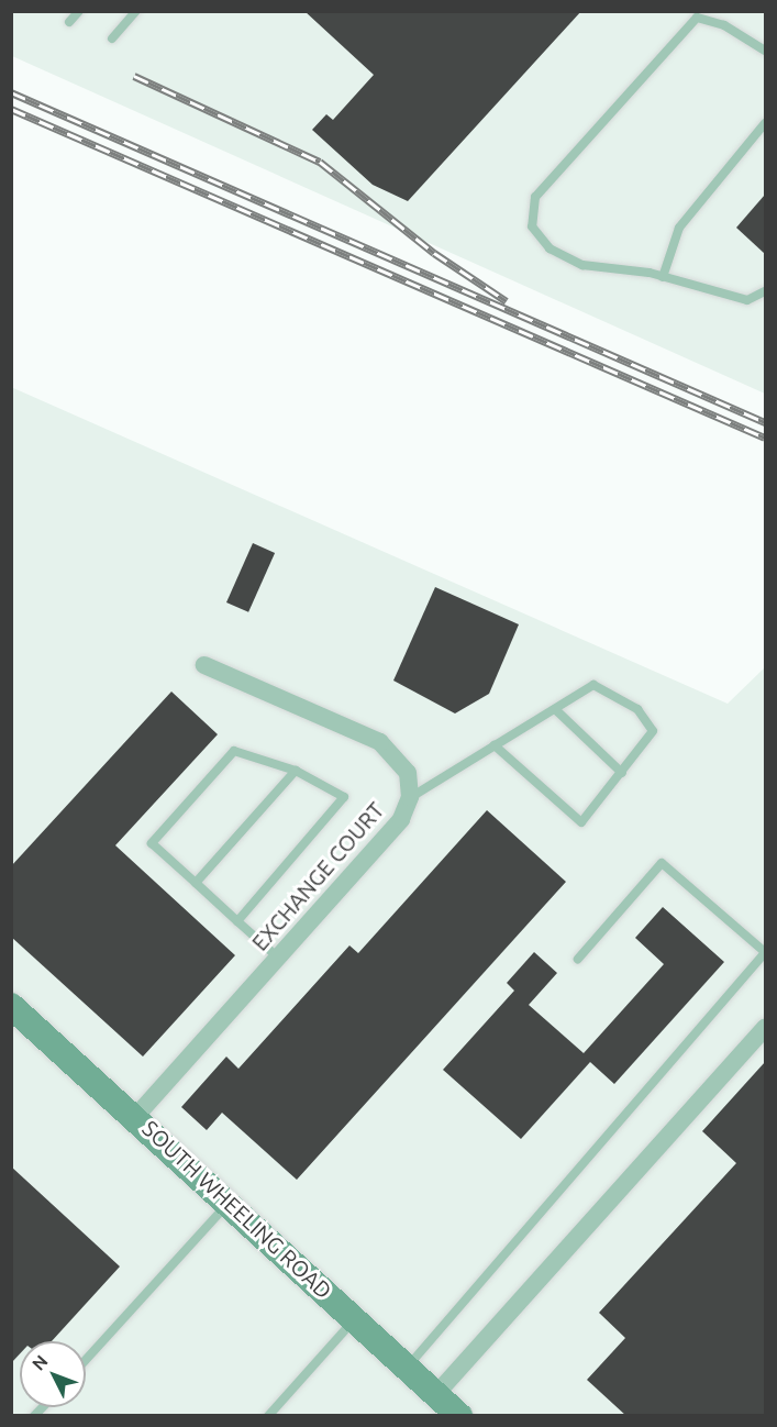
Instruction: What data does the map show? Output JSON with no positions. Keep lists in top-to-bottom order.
{
  "streets": {
    "main road": ["SOUTH WHEELING ROAD"],
    "street": ["EXCHANGE COURT"]
  },
  "crossings": [
    ["EXCHANGE COURT", "SOUTH WHEELING ROAD"]
  ],
  "north": "top left"
}
